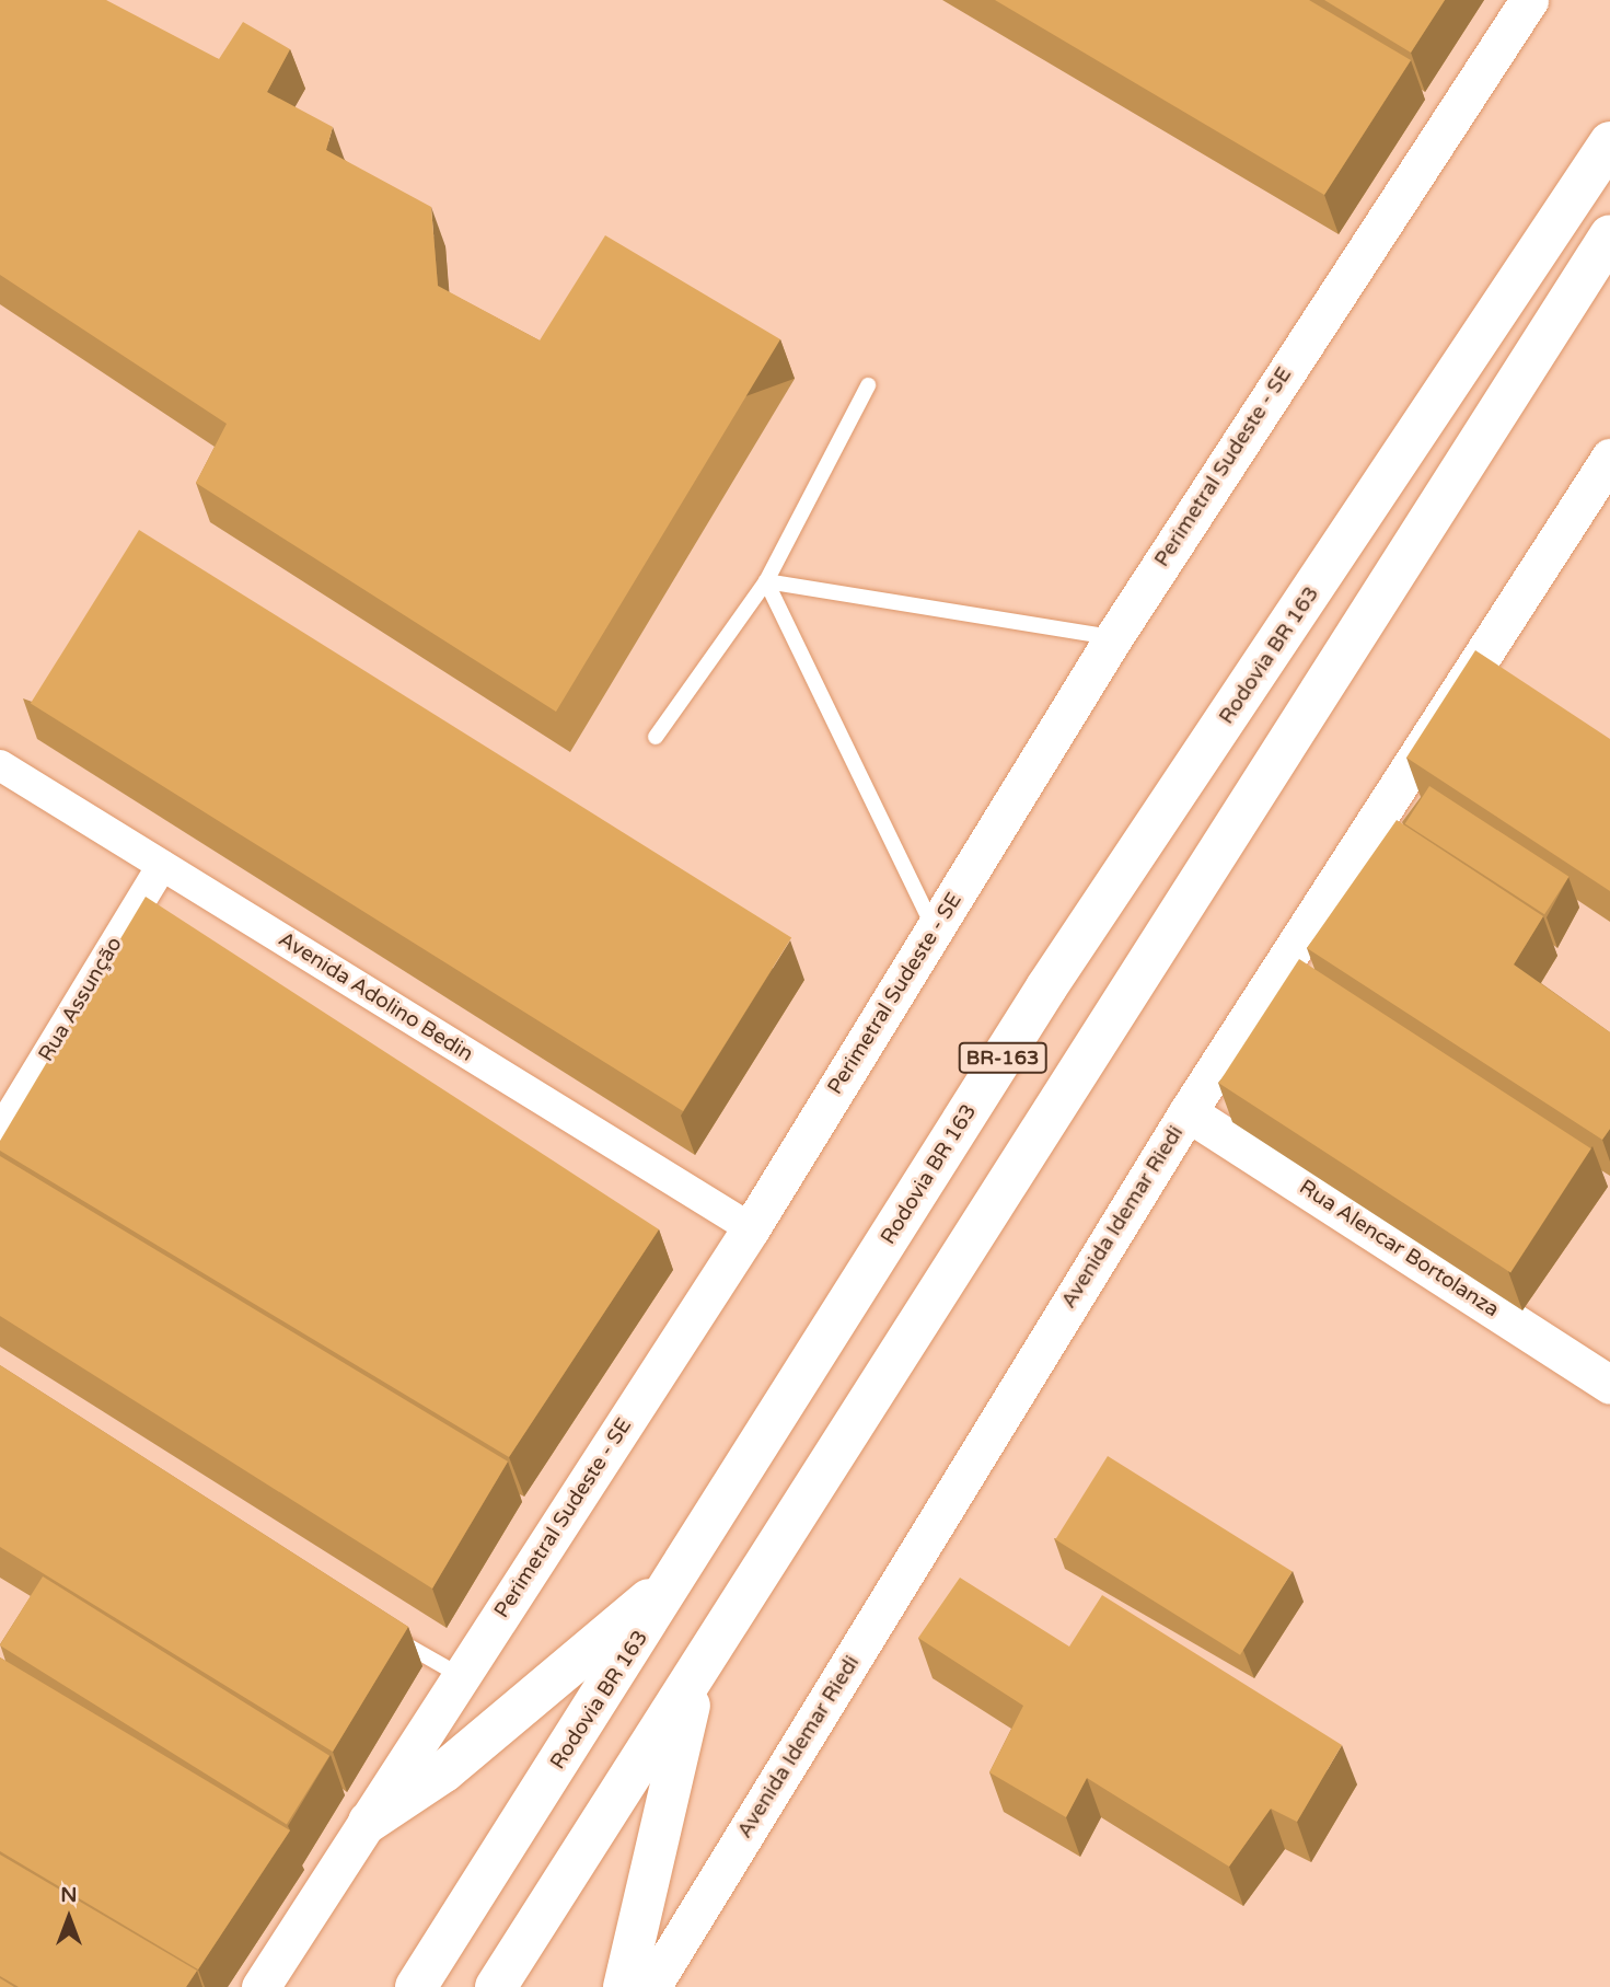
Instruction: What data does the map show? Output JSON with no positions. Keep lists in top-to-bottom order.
{
  "streets": {
    "highway": ["Rodovia BR 163", "BR-163"],
    "street": [
      "Perimetral Sudeste - SE",
      "Avenida Adolino Bedin",
      "Rua Assunção",
      "Avenida Idemar Riedi",
      "Rua Alencar Bortolanza"
    ]
  },
  "crossings": [
    ["Perimetral Sudeste - SE", "Avenida Adolino Bedin"],
    ["Avenida Adolino Bedin", "Rua Assunção"],
    ["Avenida Idemar Riedi", "Rua Alencar Bortolanza"]
  ],
  "north": "top"
}
